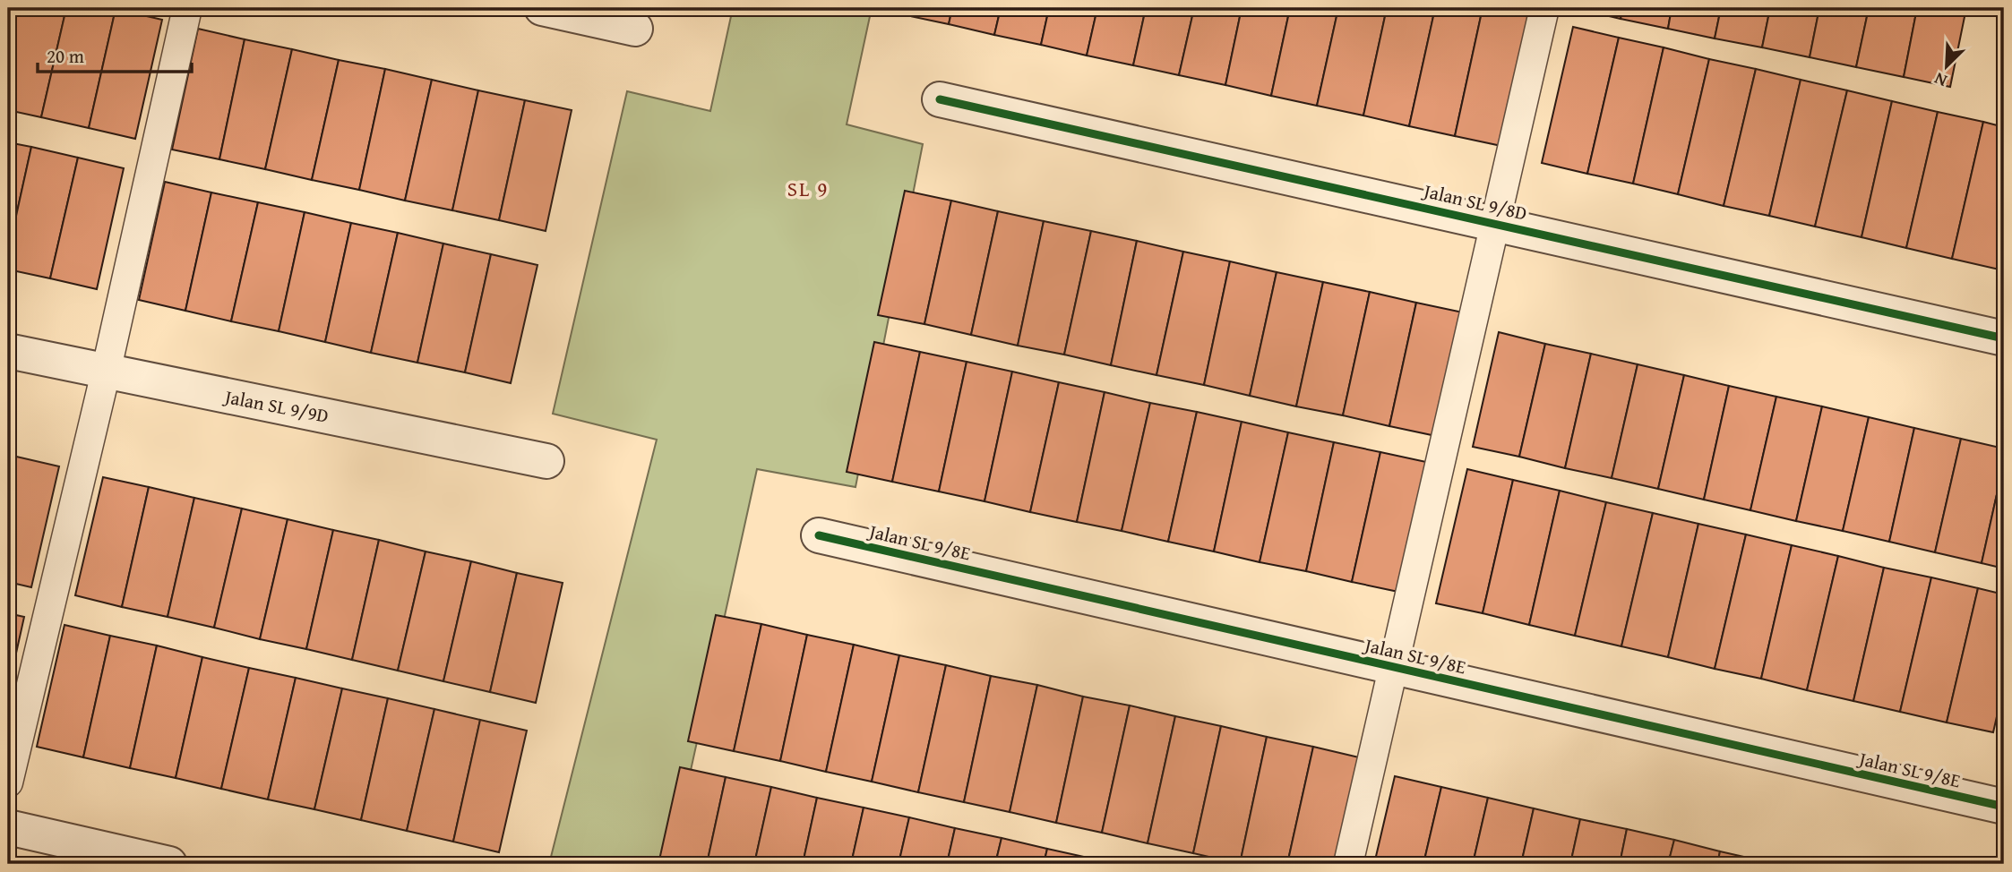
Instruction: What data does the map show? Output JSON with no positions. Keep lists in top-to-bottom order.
{
  "streets": {
    "street": ["Jalan SL 9/8D", "Jalan SL 9/9D", "Jalan SL 9/8E"]
  },
  "districts": ["SL 9"],
  "scale_bar": "20 m",
  "north": "bottom left"
}
